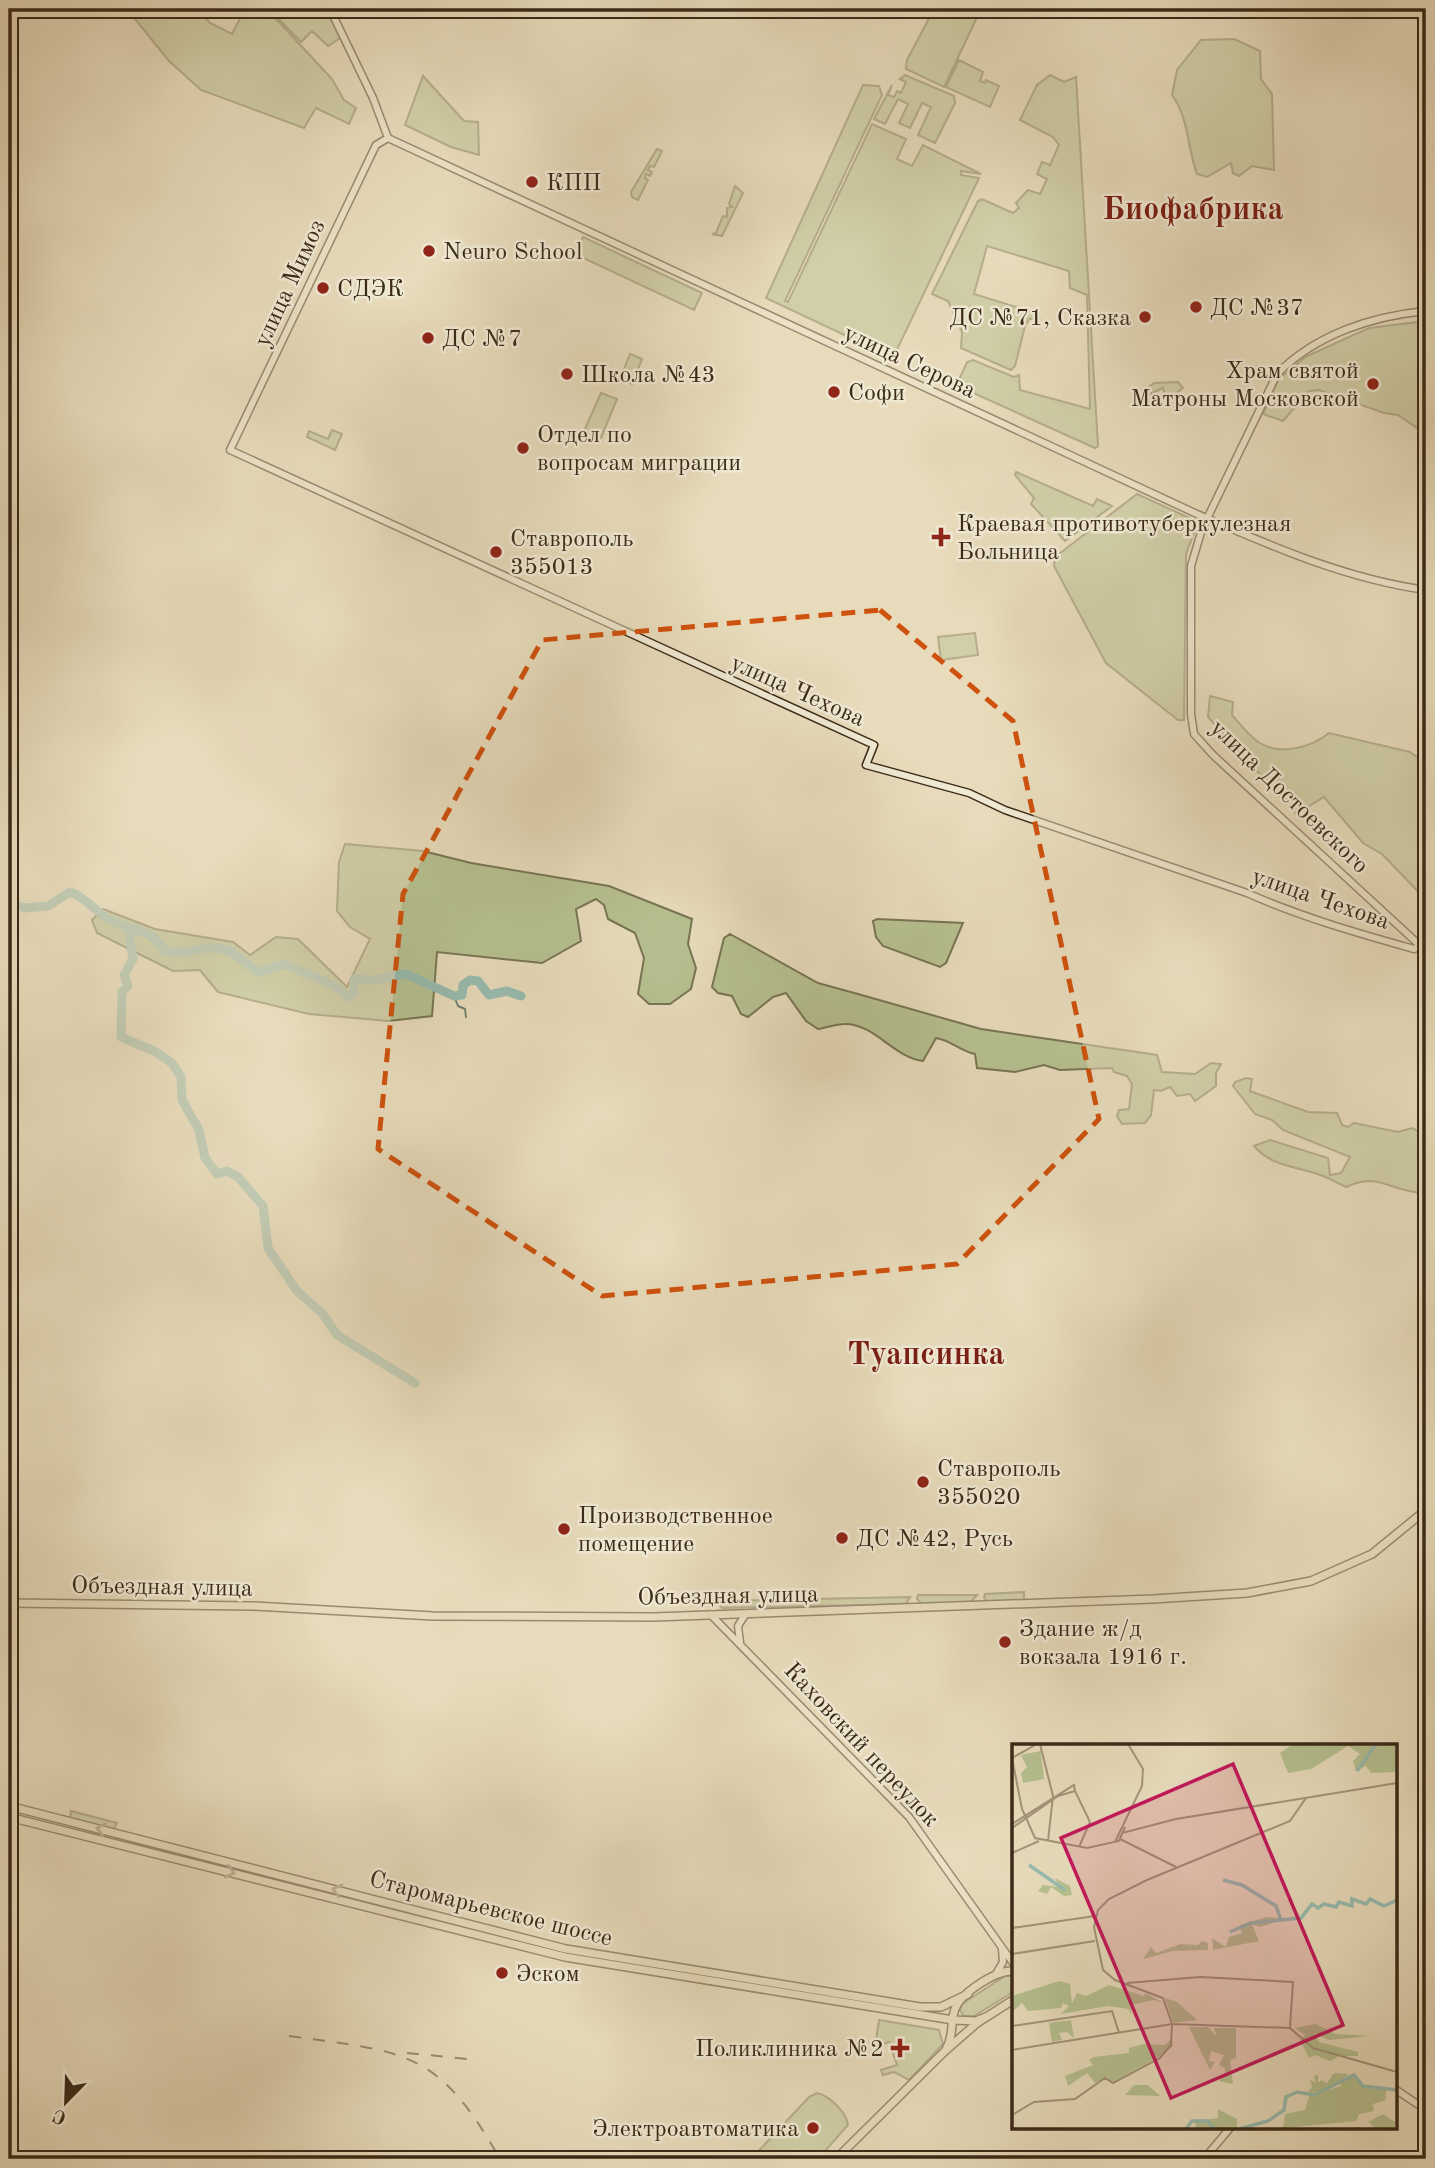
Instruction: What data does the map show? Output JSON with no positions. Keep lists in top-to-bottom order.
{
  "streets": {
    "main road": ["Объездная улица", "Старомарьевское шоссе"],
    "street": [
      "улица Мимоз",
      "улица Серова",
      "улица Чехова",
      "улица Достоевского",
      "Каховский переулок"
    ]
  },
  "crossings": [
    ["улица Мимоз", "улица Серова"],
    ["улица Мимоз", "улица Чехова"],
    ["улица Серова", "улица Достоевского"],
    ["улица Чехова", "улица Достоевского"],
    ["Объездная улица", "Каховский переулок"]
  ],
  "districts": ["Биофабрика", "Туапсинка"],
  "places": {
    "other": [
      "КПП",
      "Neuro School",
      "СДЭК",
      "ДС №37",
      "ДС №71, Сказка",
      "ДС №7",
      "Школа №43",
      "Храм святой Матроны Московской",
      "Софи",
      "Отдел по вопросам миграции",
      "Ставрополь 355013",
      "Ставрополь 355020",
      "Производственное помещение",
      "ДС №42, Русь",
      "Здание ж/д вокзала 1916 г.",
      "Эском",
      "Электроавтоматика"
    ],
    "health": ["Краевая противотуберкулезная Больница", "Поликлиника №2"]
  },
  "north": "bottom left"
}
